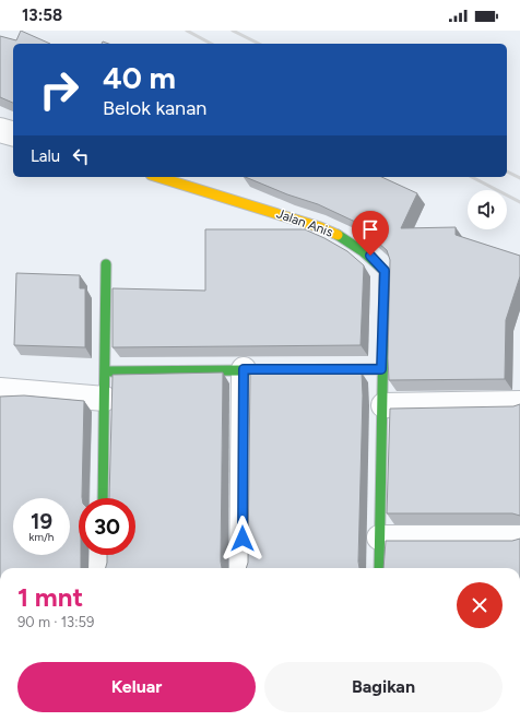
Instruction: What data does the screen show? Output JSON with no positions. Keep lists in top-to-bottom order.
{
  "streets": {
    "street": ["Jalan Anis"]
  },
  "page": {
    "status": "13:58",
    "turn": ["40 m", "Belok kanan"],
    "then": "Lalu",
    "speed": "19 km/h",
    "limit": "30",
    "heading": ["1 mnt", "90 m · 13:59"],
    "buttons": ["Keluar", "Bagikan"]
  }
}
